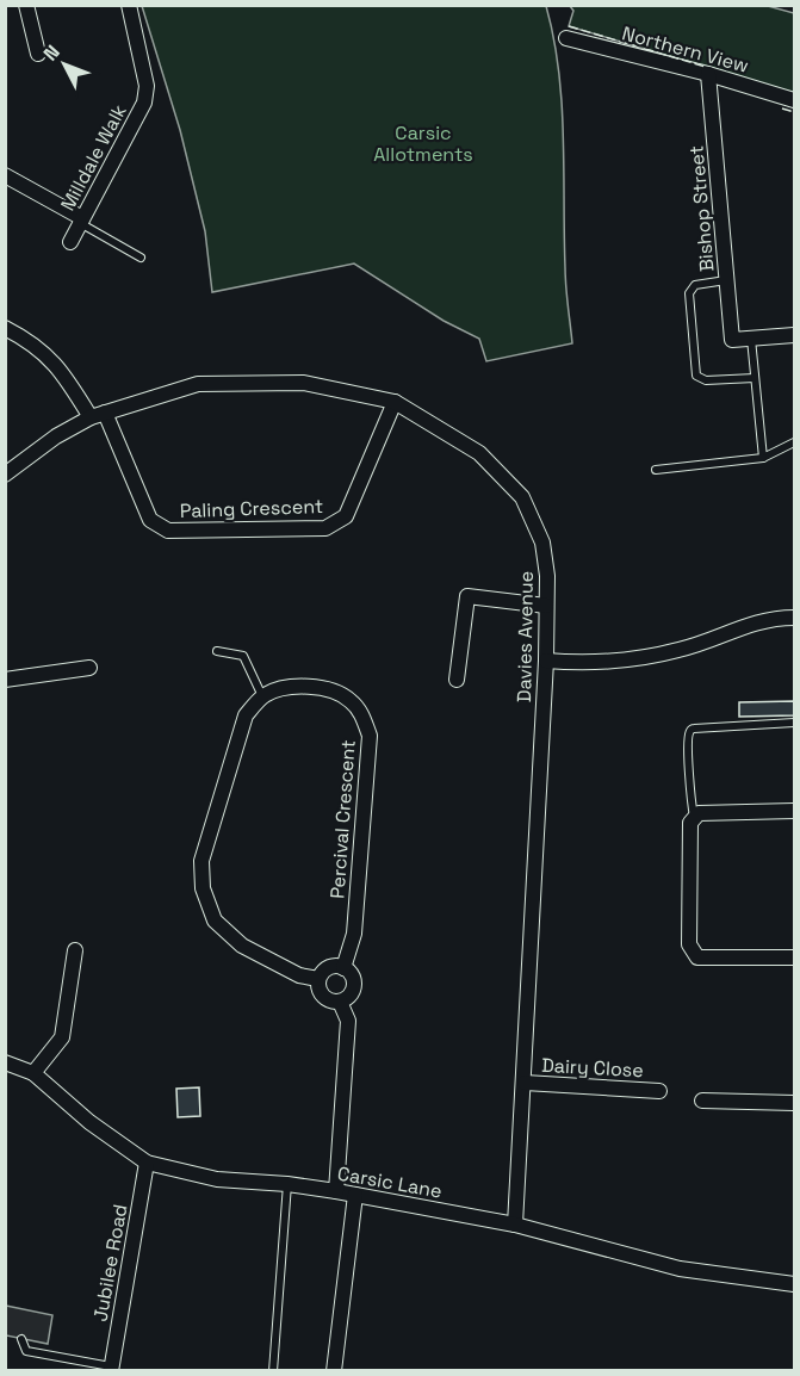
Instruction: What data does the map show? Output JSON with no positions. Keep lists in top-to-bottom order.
{
  "streets": {
    "street": [
      "Northern View",
      "Milldale Walk",
      "Bishop Street",
      "Paling Crescent",
      "Davies Avenue",
      "Percival Crescent",
      "Dairy Close",
      "Carsic Lane",
      "Jubilee Road"
    ]
  },
  "crossings": [
    ["Northern View", "Bishop Street"],
    ["Paling Crescent", "Davies Avenue"],
    ["Davies Avenue", "Dairy Close"],
    ["Davies Avenue", "Carsic Lane"],
    ["Carsic Lane", "Jubilee Road"]
  ],
  "parks": ["Carsic Allotments"],
  "north": "top left"
}
